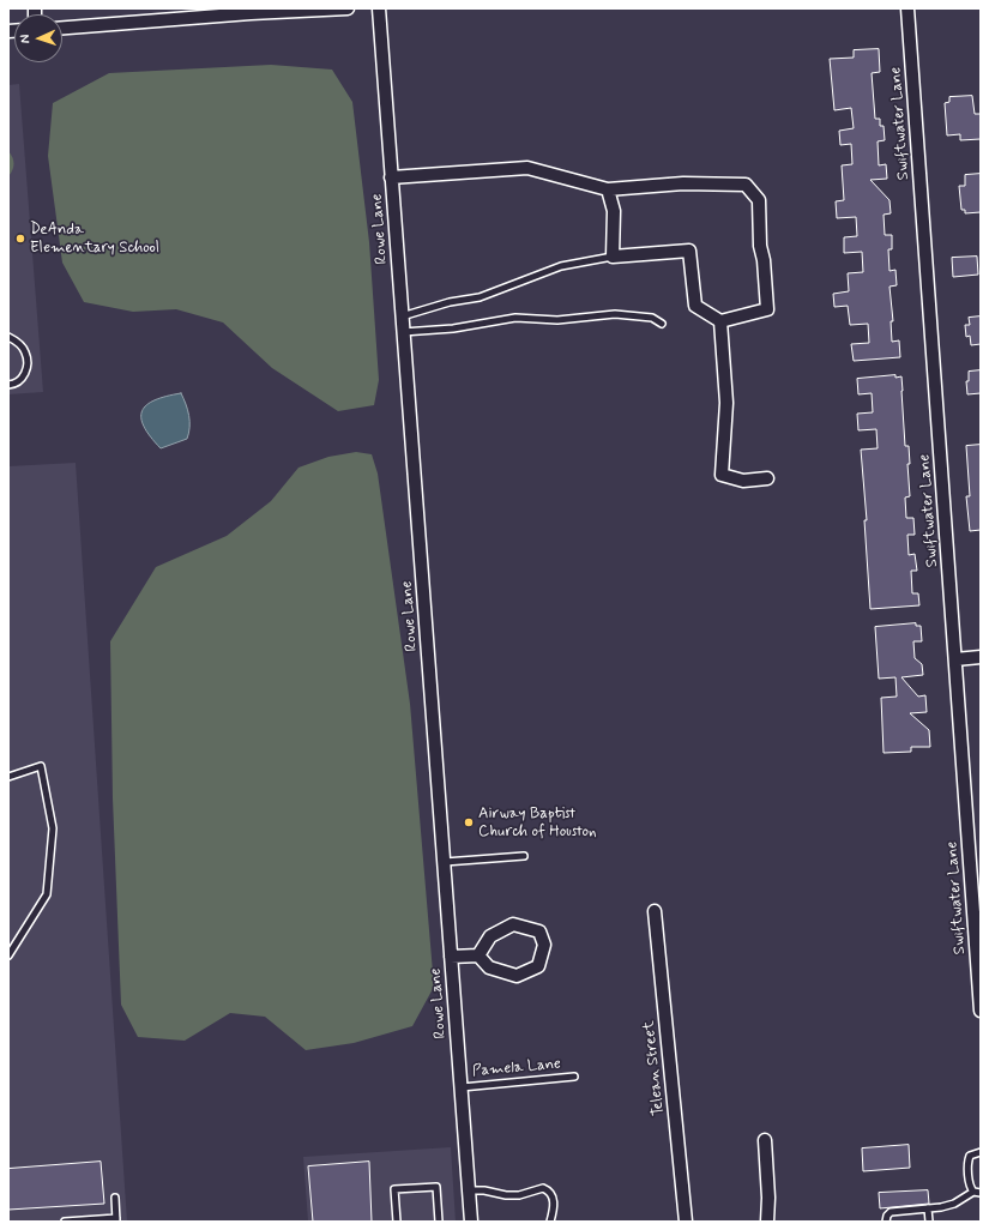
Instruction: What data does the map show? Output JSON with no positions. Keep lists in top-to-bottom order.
{
  "streets": {
    "street": ["Swiftwater Lane", "Rowe Lane", "Telean Street"],
    "lane": ["Pamela Lane"]
  },
  "crossings": [
    ["Rowe Lane", "Pamela Lane"]
  ],
  "places": ["DeAnda Elementary School", "Airway Baptist Church of Houston"],
  "north": "left"
}
